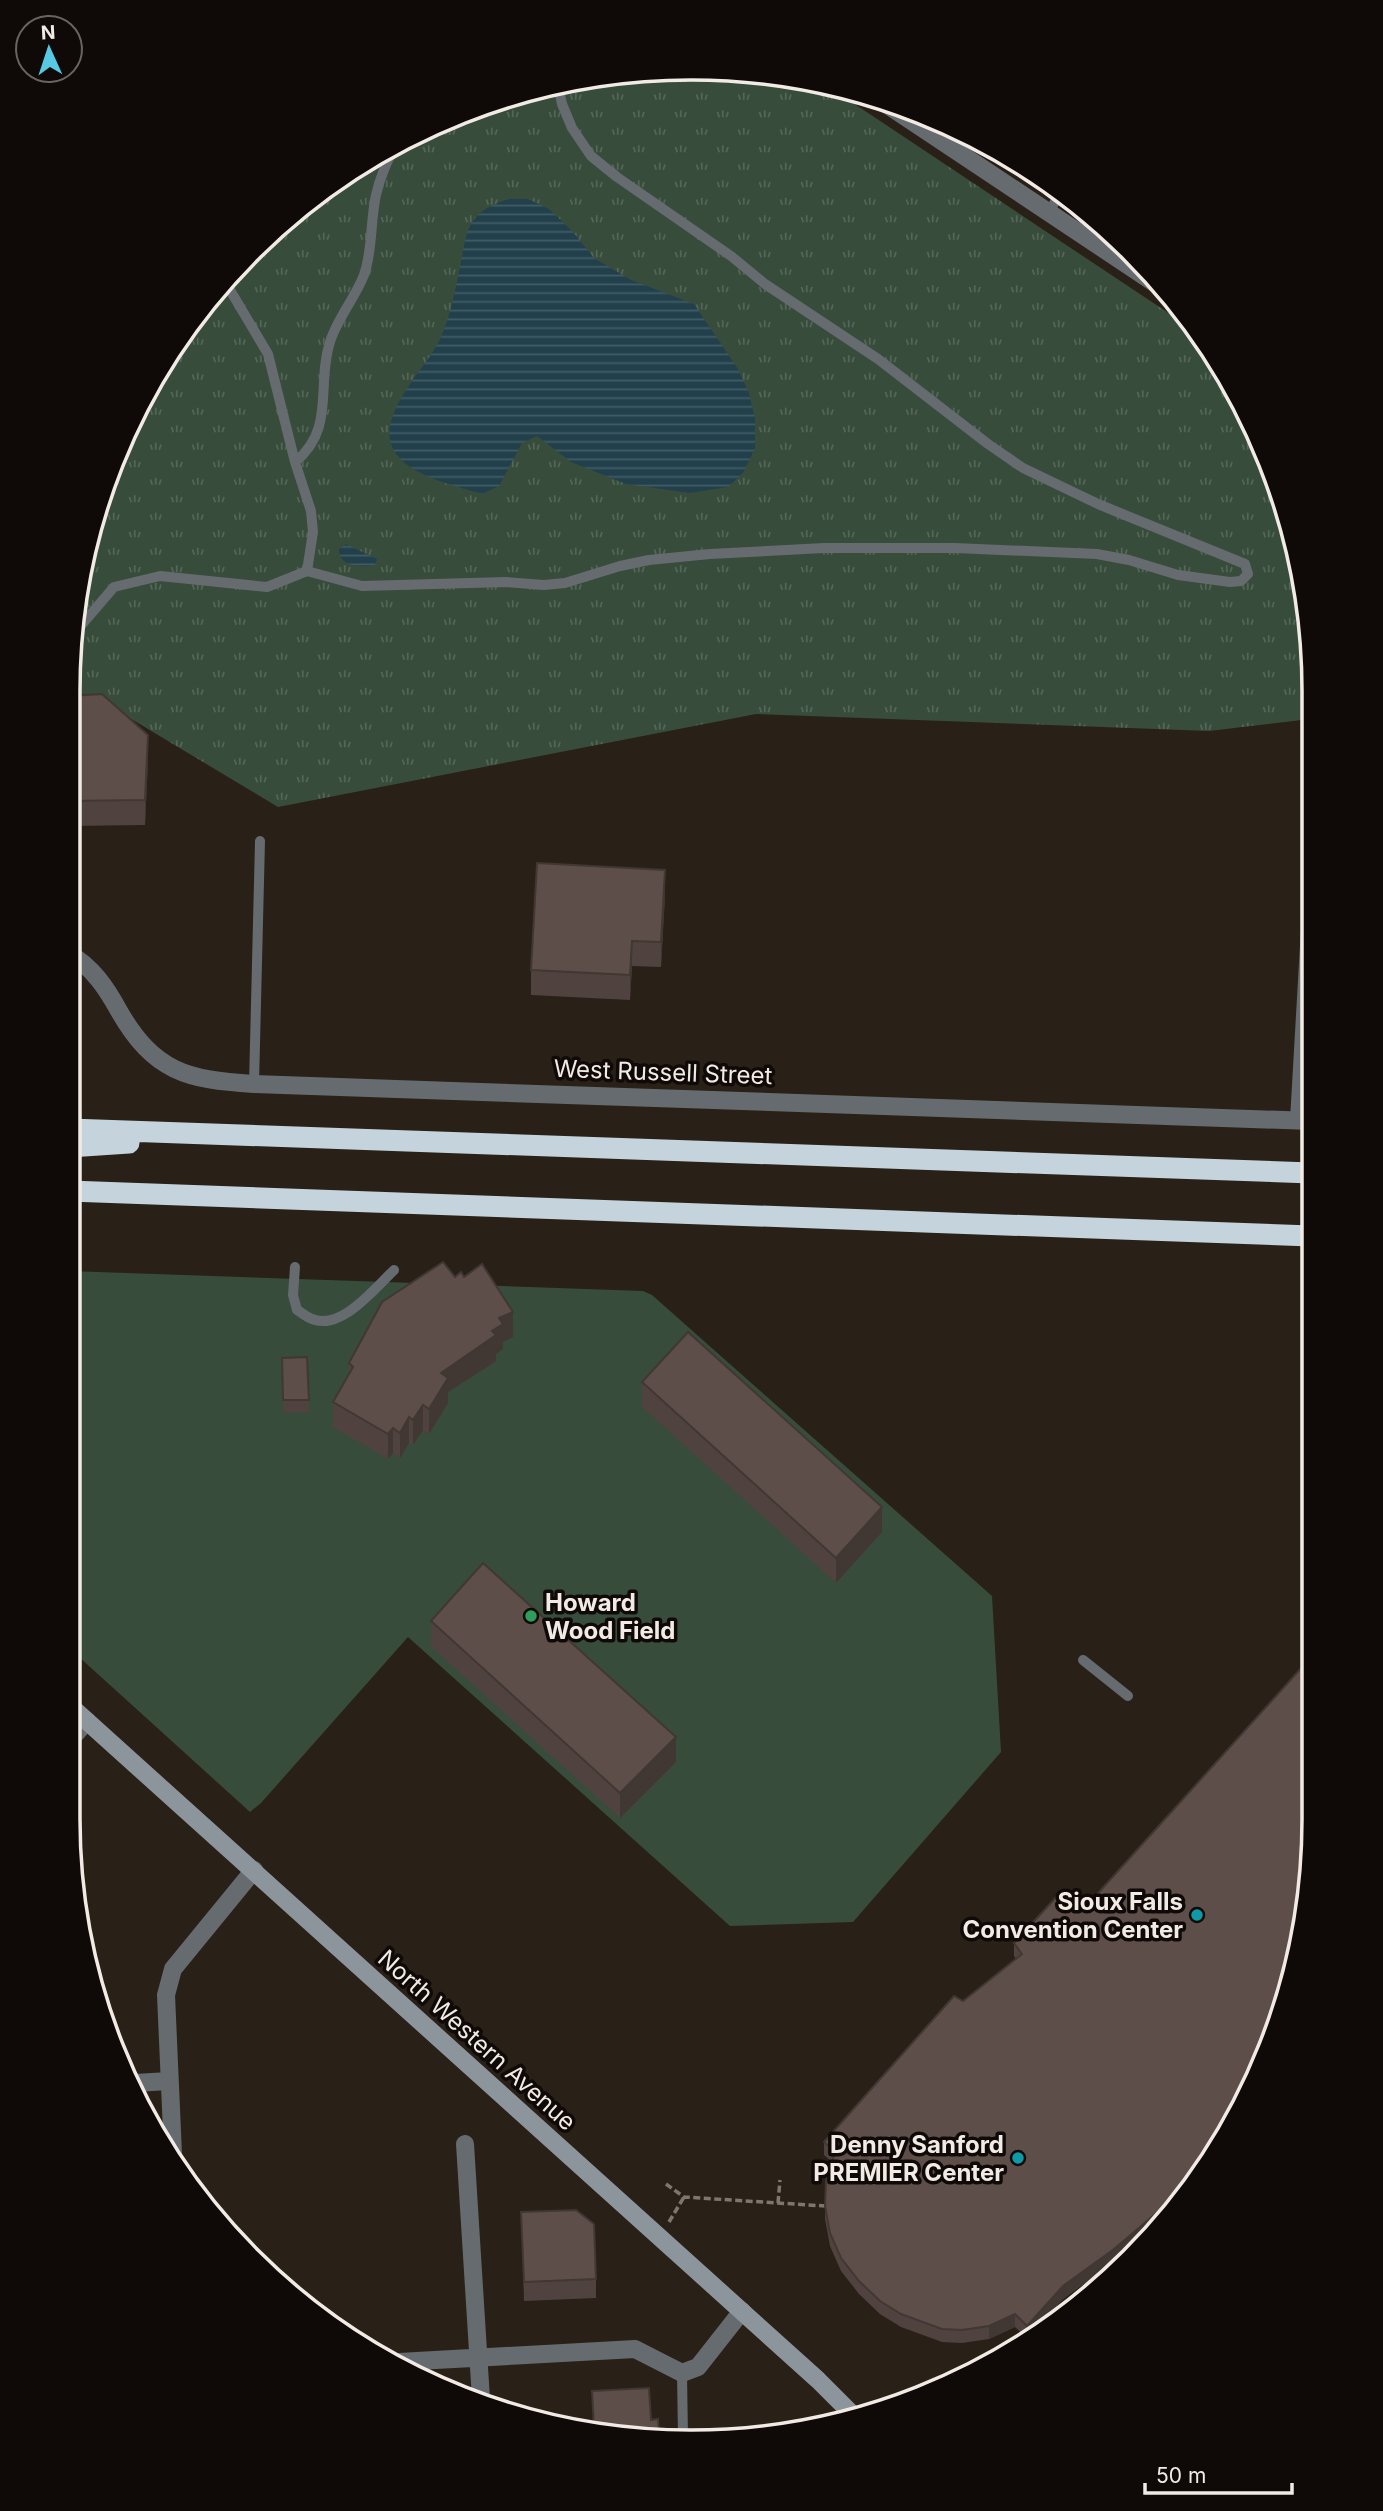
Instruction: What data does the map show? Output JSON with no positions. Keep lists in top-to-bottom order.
{
  "streets": {
    "street": ["West Russell Street", "North Western Avenue"]
  },
  "places": ["Howard Wood Field", "Sioux Falls Convention Center", "Denny Sanford PREMIER Center"],
  "scale_bar": "50 m",
  "north": "top"
}
